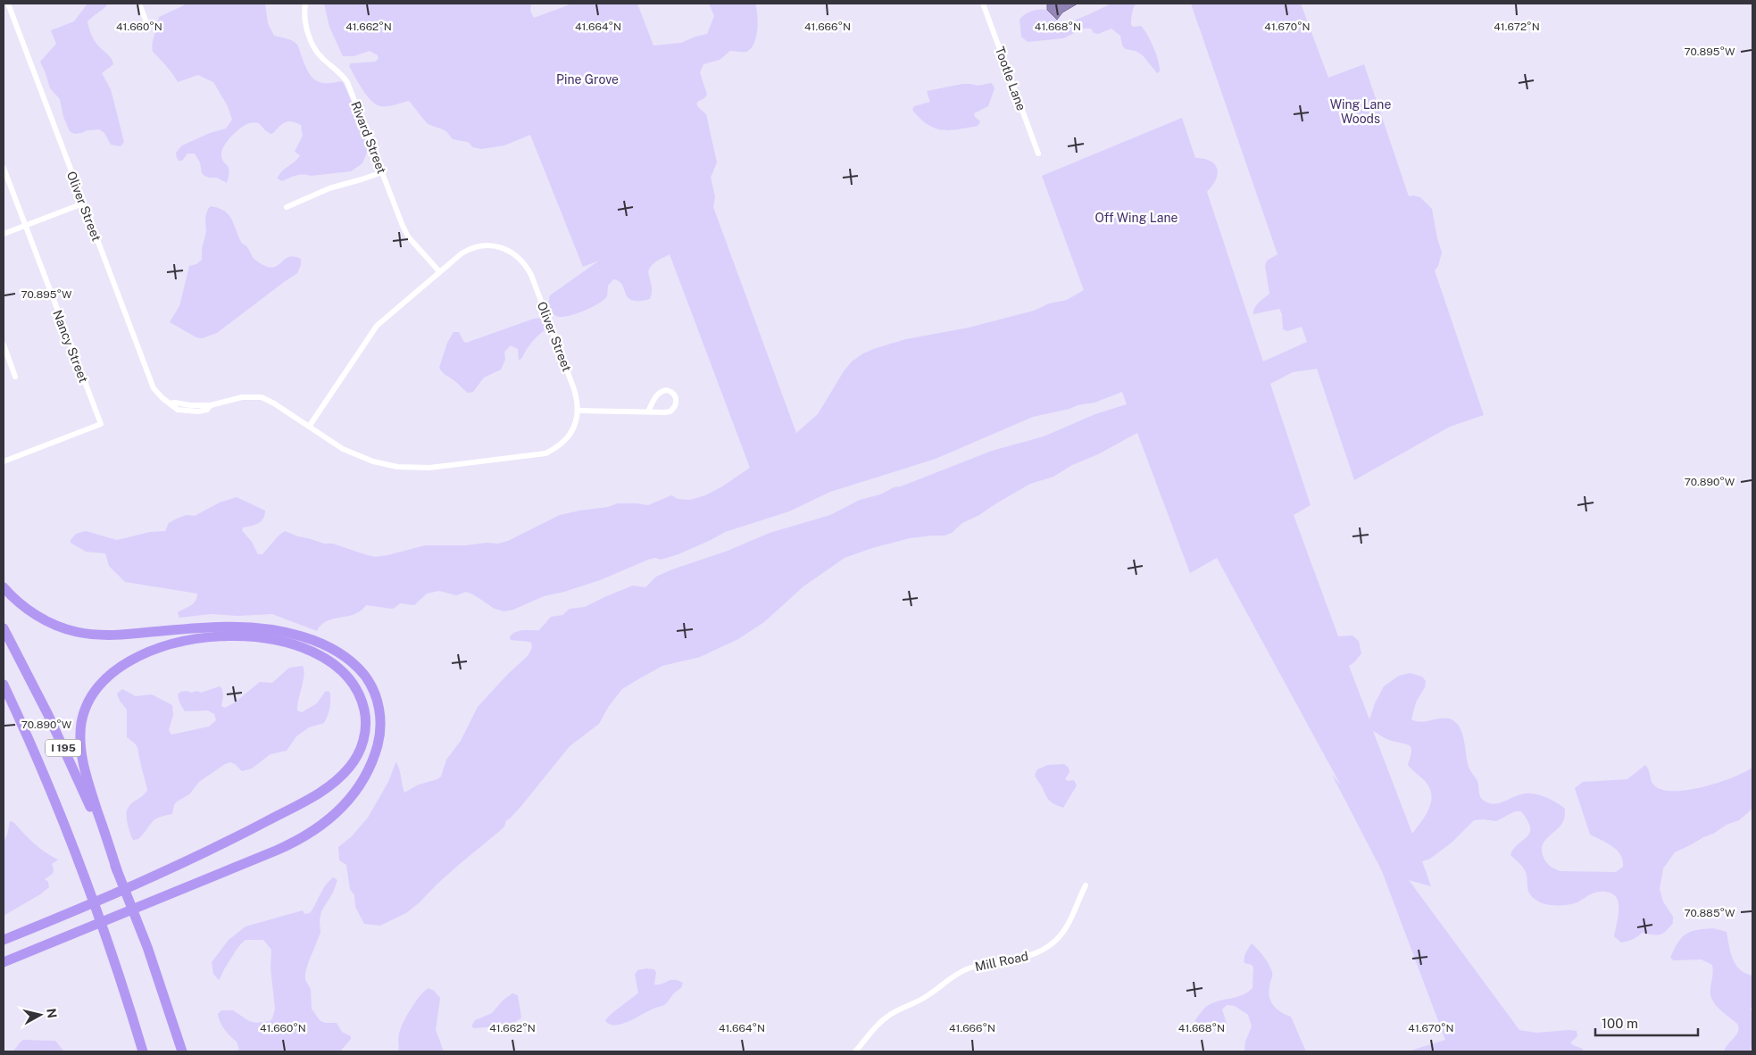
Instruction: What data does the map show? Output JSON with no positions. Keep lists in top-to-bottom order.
{
  "streets": {
    "highway": ["I 195"],
    "street": [
      "Tootle Lane",
      "Rivard Street",
      "Oliver Street",
      "Nancy Street",
      "Mill Road"
    ]
  },
  "crossings": [
    ["Rivard Street", "Oliver Street"]
  ],
  "parks": ["Pine Grove", "Wing Lane Woods", "Off Wing Lane"],
  "scale_bar": "100 m",
  "north": "right",
  "coordinates": [
    "41.660°N",
    "41.662°N",
    "41.664°N",
    "41.666°N",
    "41.668°N",
    "41.670°N",
    "41.672°N",
    "70.895°W",
    "70.890°W",
    "70.885°W"
  ]
}
